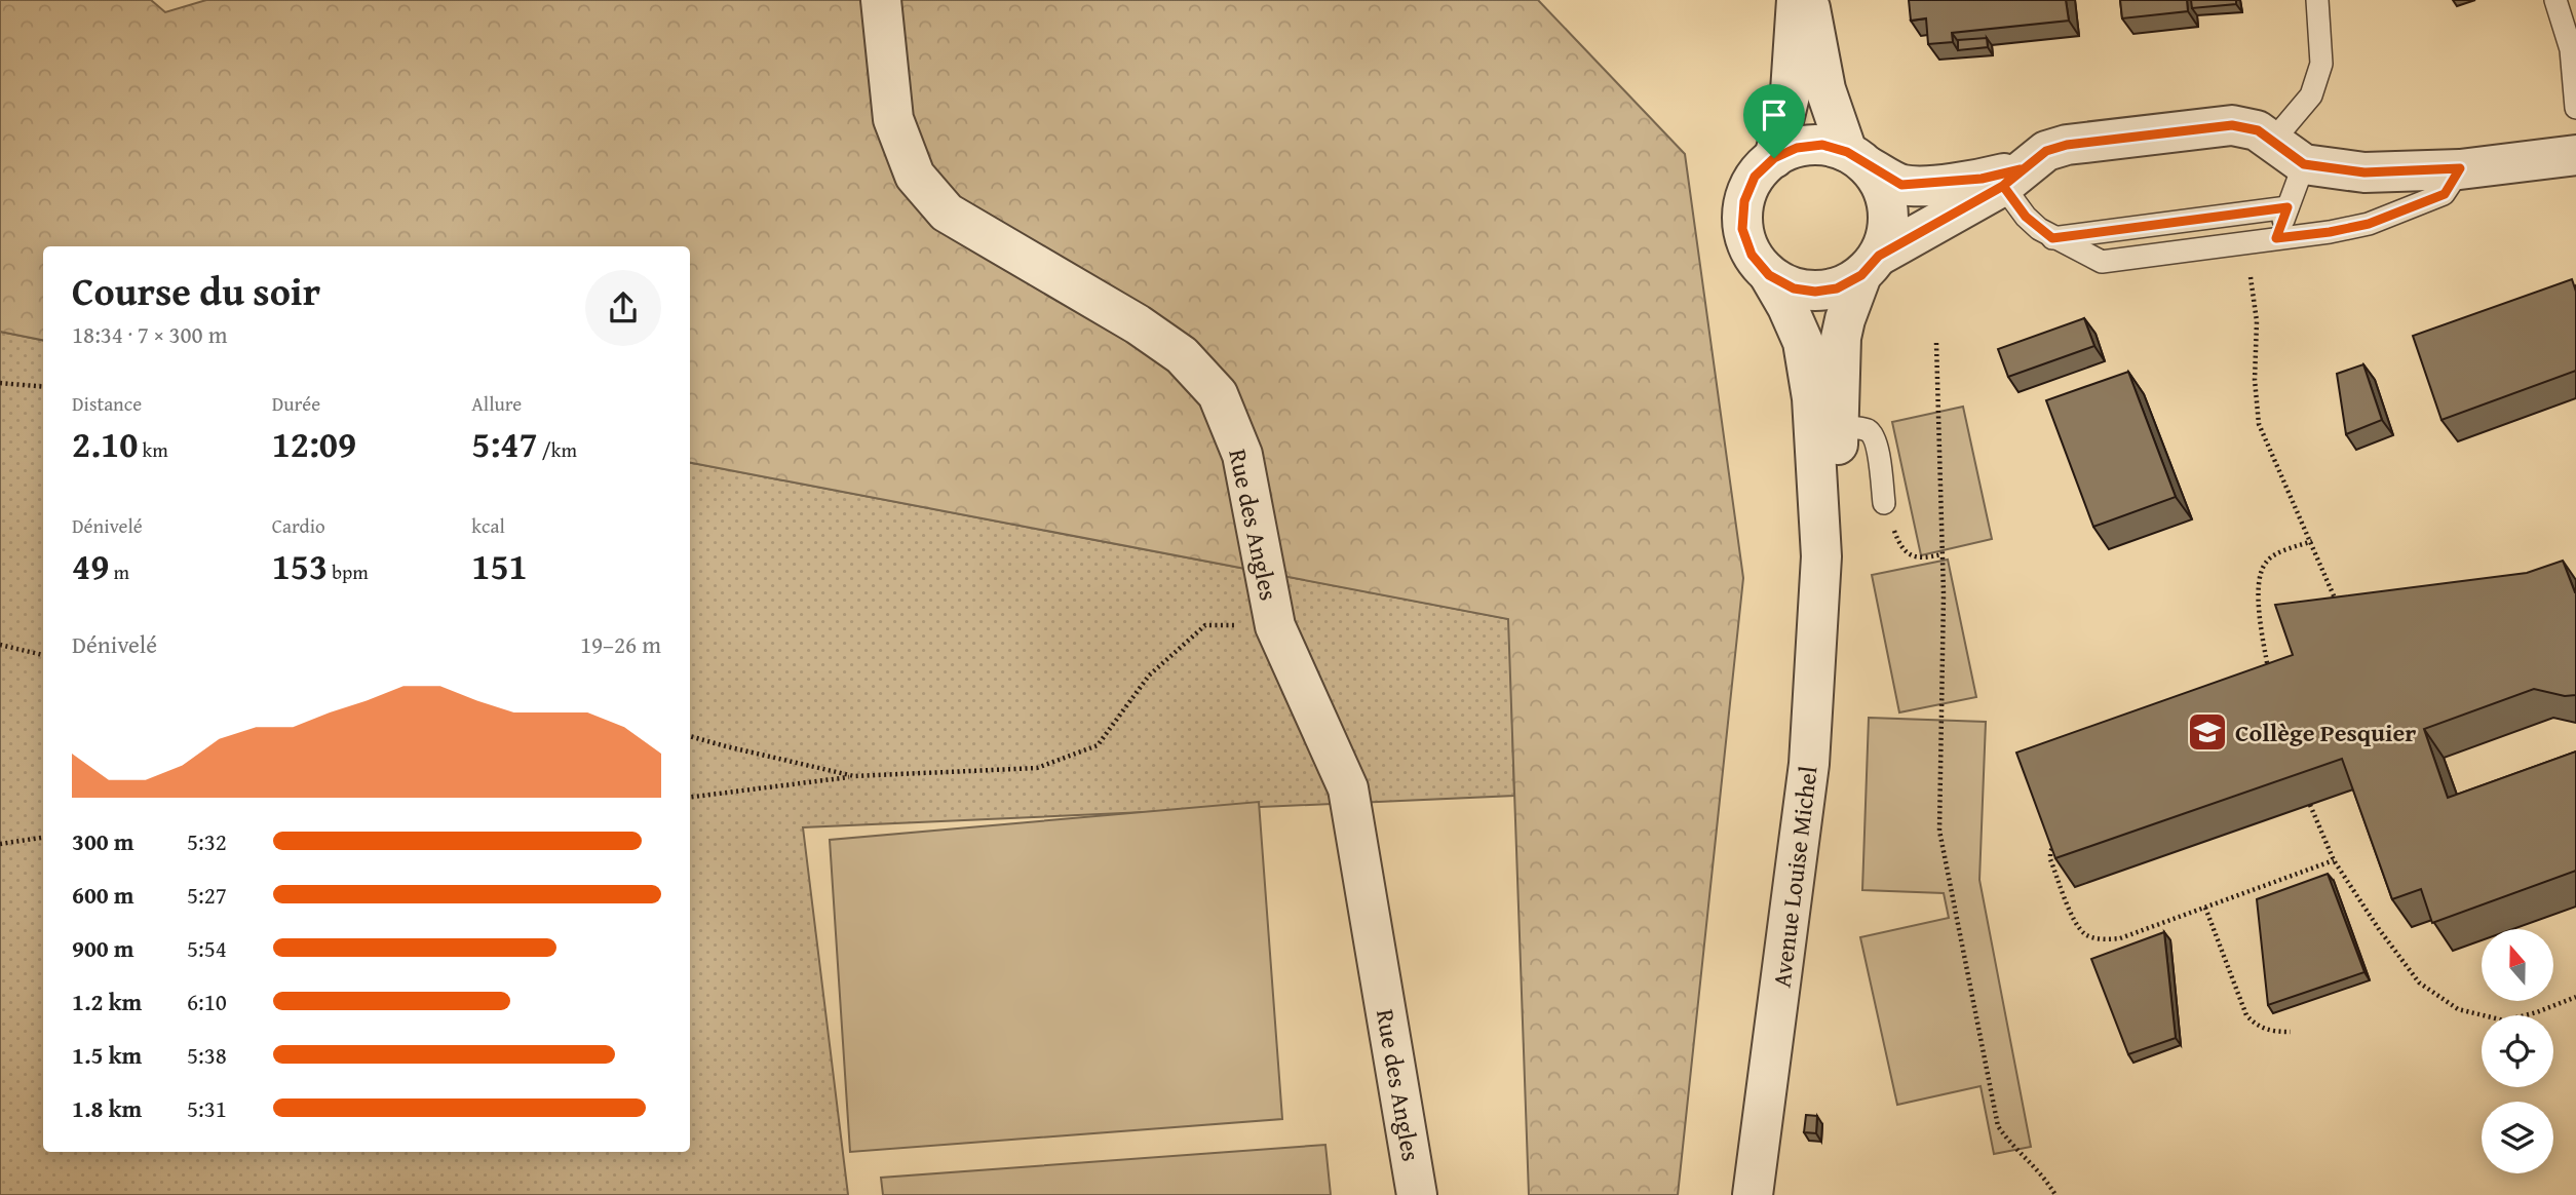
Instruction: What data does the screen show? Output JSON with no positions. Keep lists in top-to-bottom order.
{
  "streets": {
    "street": ["Rue des Angles", "Avenue Louise Michel"]
  },
  "places": {
    "school or university": ["Collège Pesquier"]
  },
  "north": "top",
  "page": {
    "heading": ["Course du soir", "18:34 · 7 × 300 m"],
    "stats": [
      ["Distance", "2.10 km"],
      ["Durée", "12:09"],
      ["Allure", "5:47 /km"],
      ["Dénivelé", "49 m"],
      ["Cardio", "153 bpm"],
      ["kcal", "151"]
    ],
    "chart": ["Dénivelé", "19–26 m"],
    "list": [
      {
        "name": "300 m",
        "note": "5:32"
      },
      {
        "name": "600 m",
        "note": "5:27"
      },
      {
        "name": "900 m",
        "note": "5:54"
      },
      {
        "name": "1.2 km",
        "note": "6:10"
      },
      {
        "name": "1.5 km",
        "note": "5:38"
      },
      {
        "name": "1.8 km",
        "note": "5:31"
      }
    ]
  }
}
